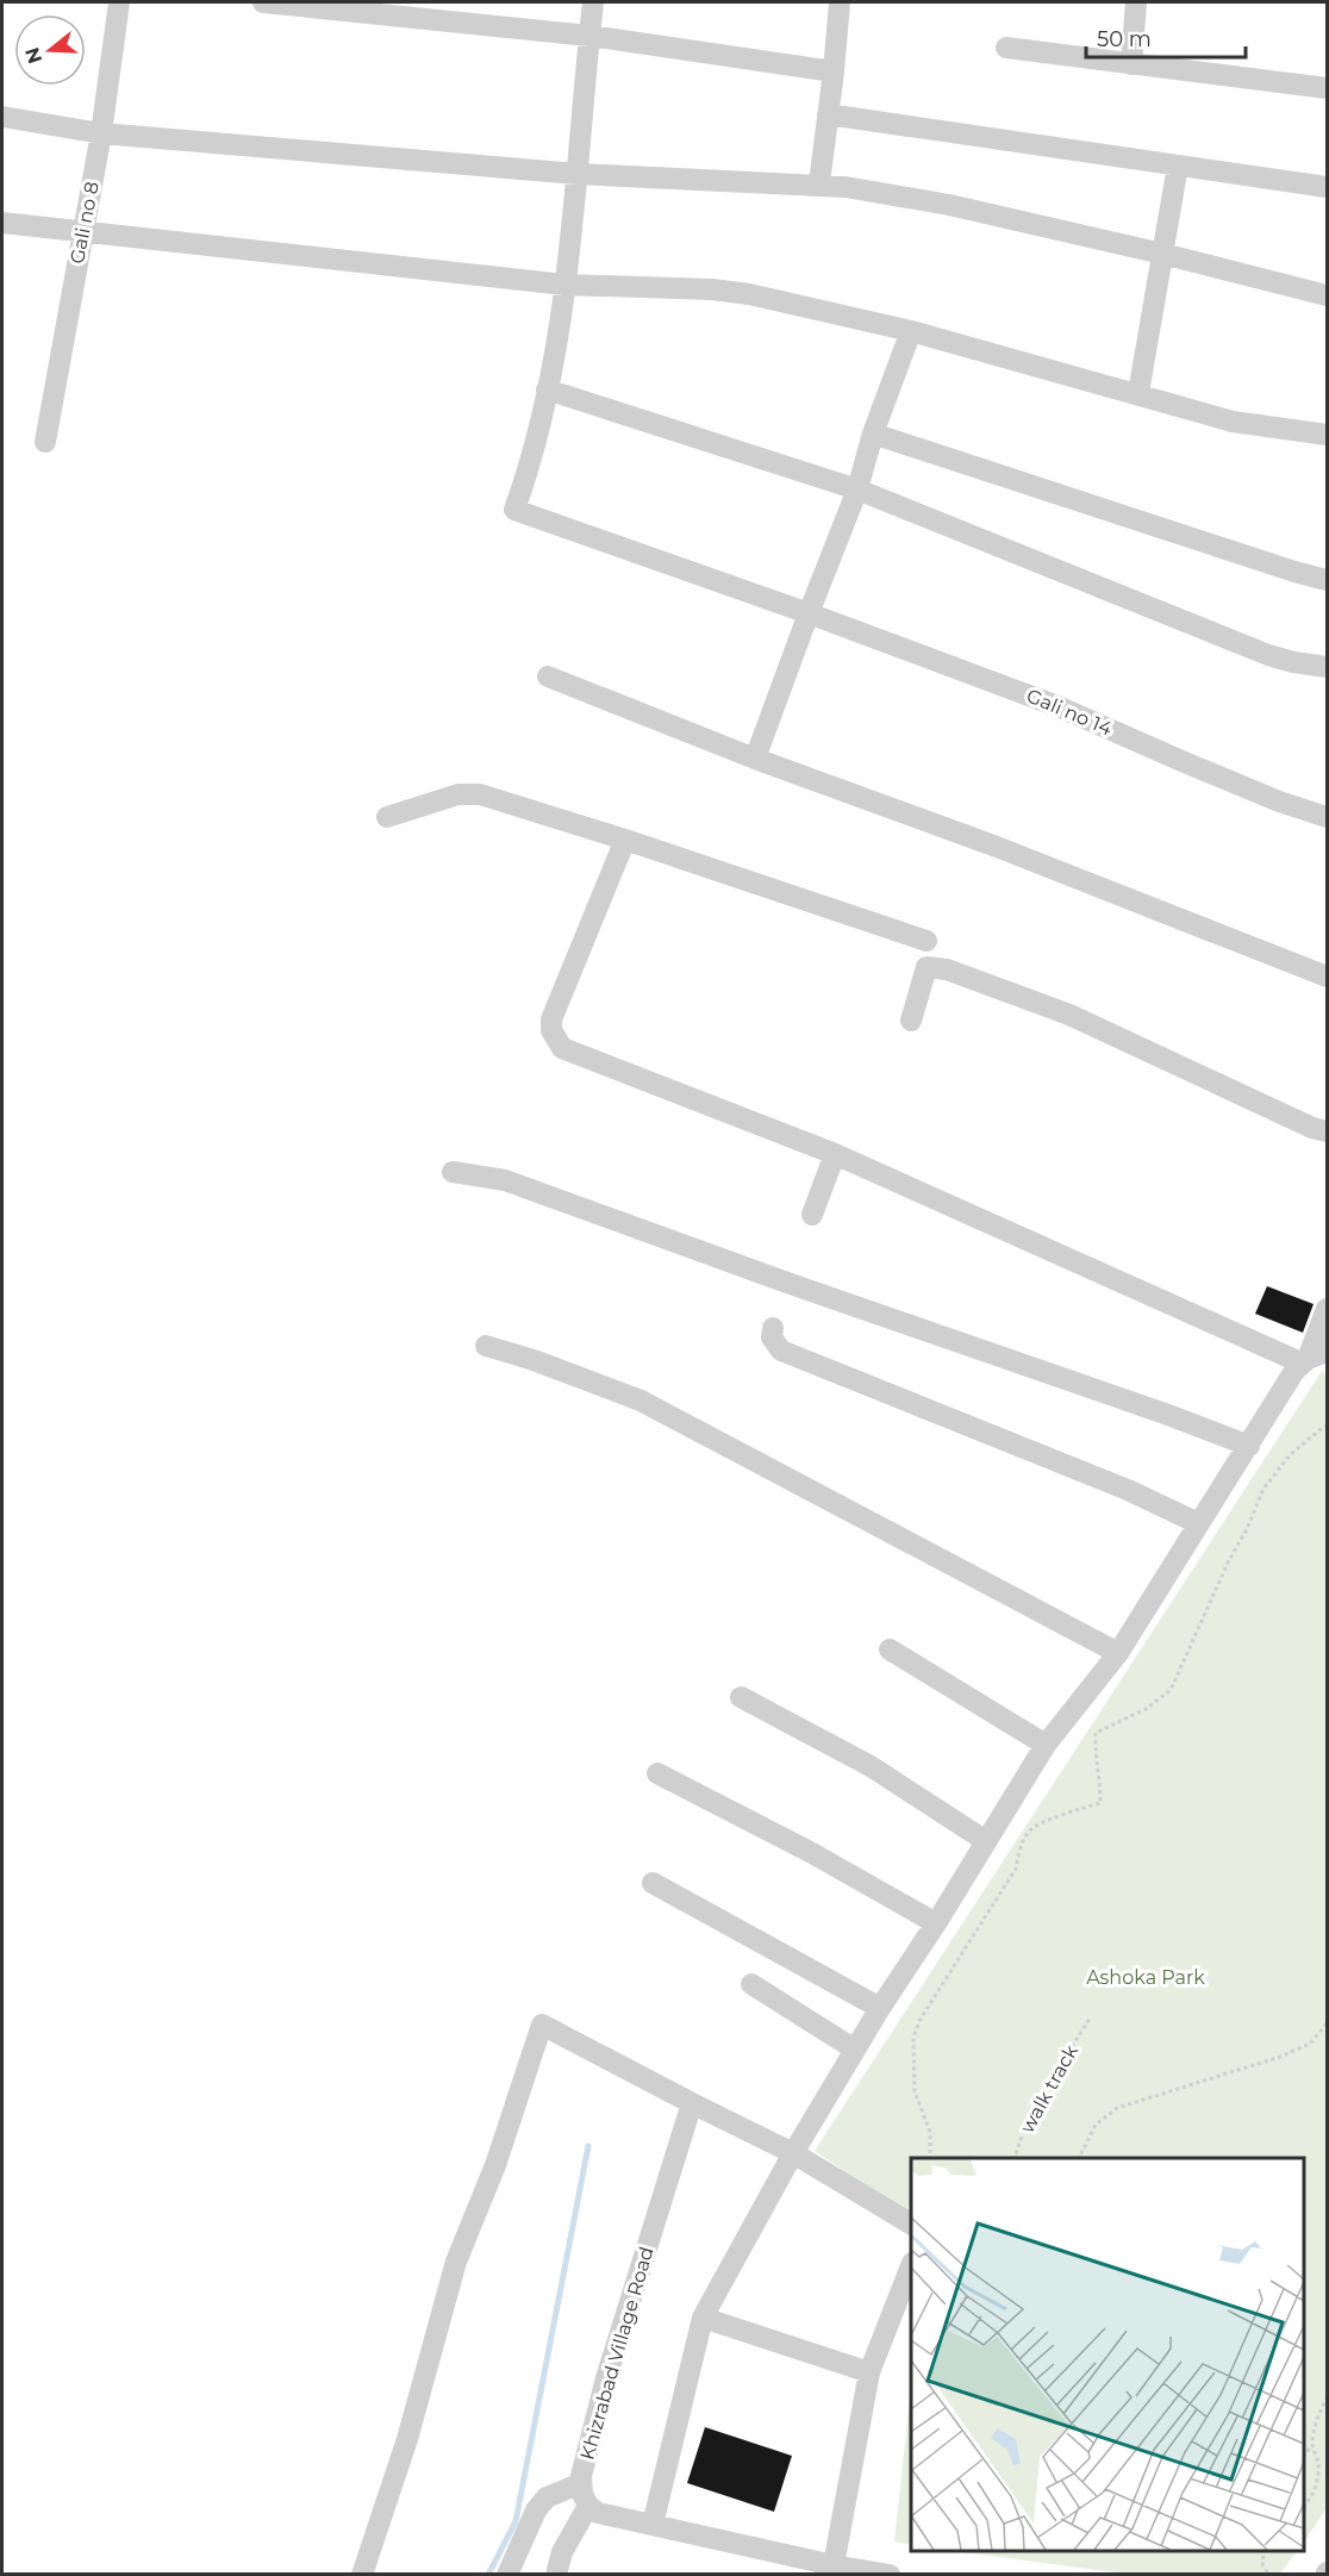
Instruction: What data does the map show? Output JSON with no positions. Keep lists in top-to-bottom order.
{
  "streets": {
    "street": ["Gali no 8", "Gali no 14", "Khizrabad Village Road"],
    "path": ["walk track"]
  },
  "parks": ["Ashoka Park"],
  "scale_bar": "50 m",
  "north": "left"
}
